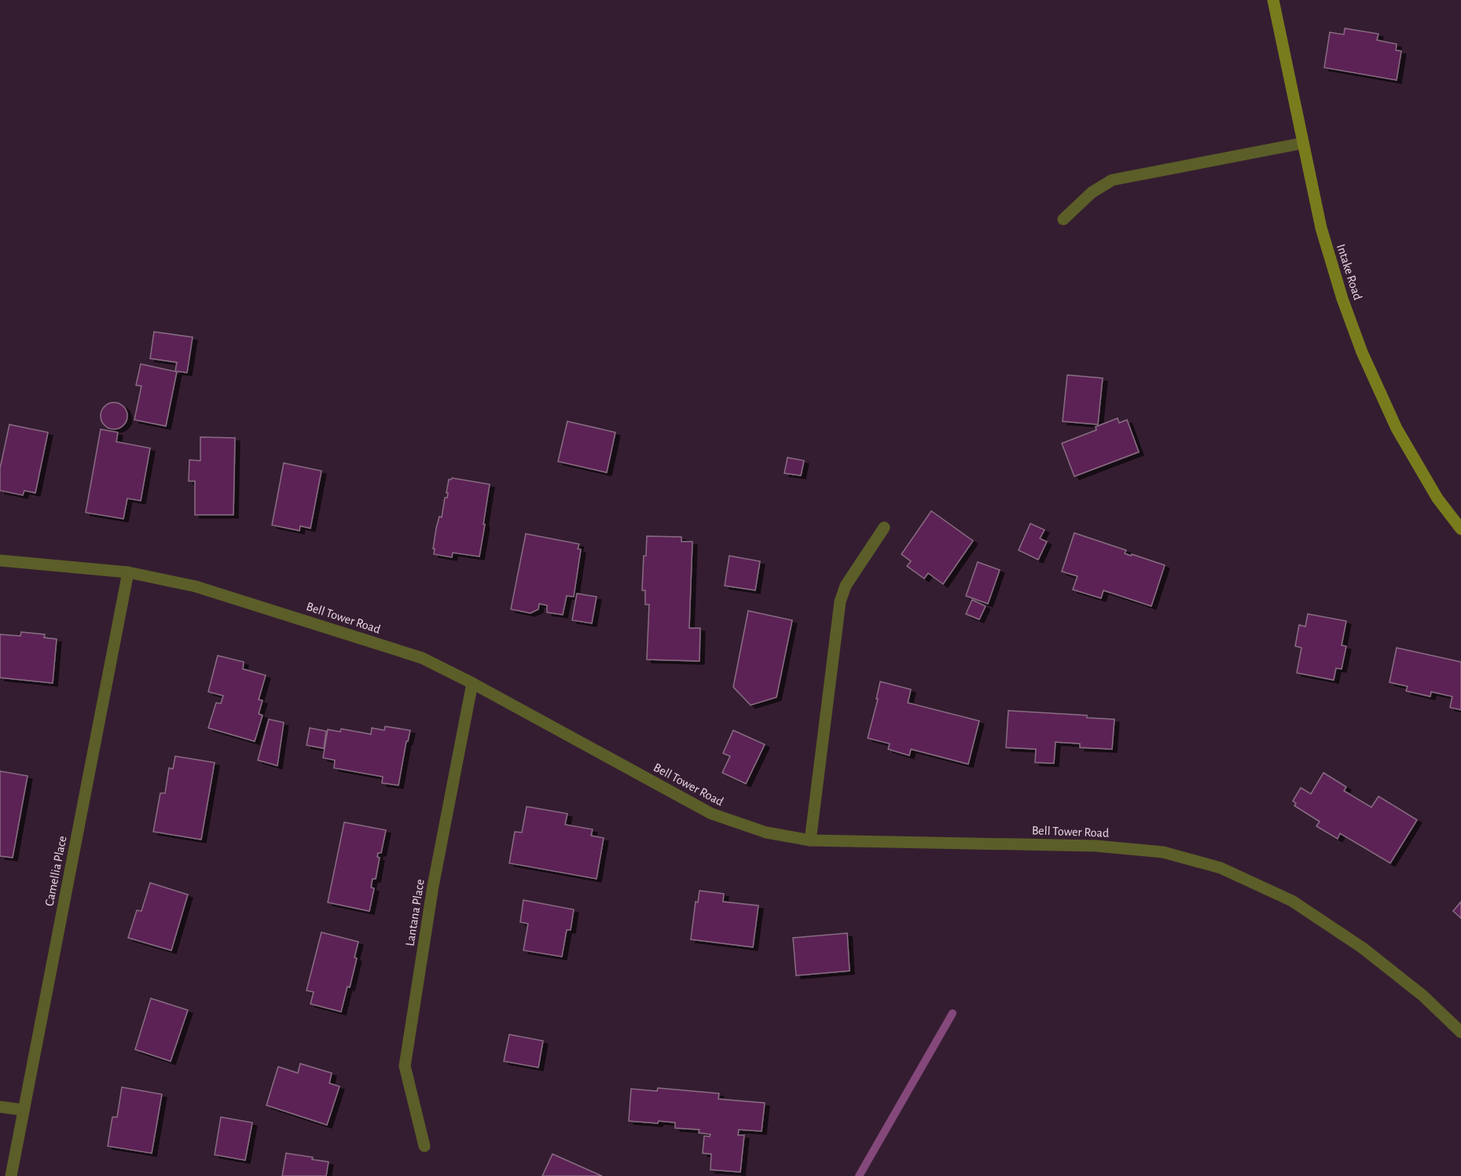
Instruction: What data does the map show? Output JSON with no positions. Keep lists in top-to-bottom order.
{
  "streets": {
    "street": [
      "Intake Road",
      "Bell Tower Road",
      "Camellia Place",
      "Lantana Place"
    ]
  },
  "crossings": [
    ["Bell Tower Road", "Camellia Place"],
    ["Bell Tower Road", "Lantana Place"]
  ]
}
